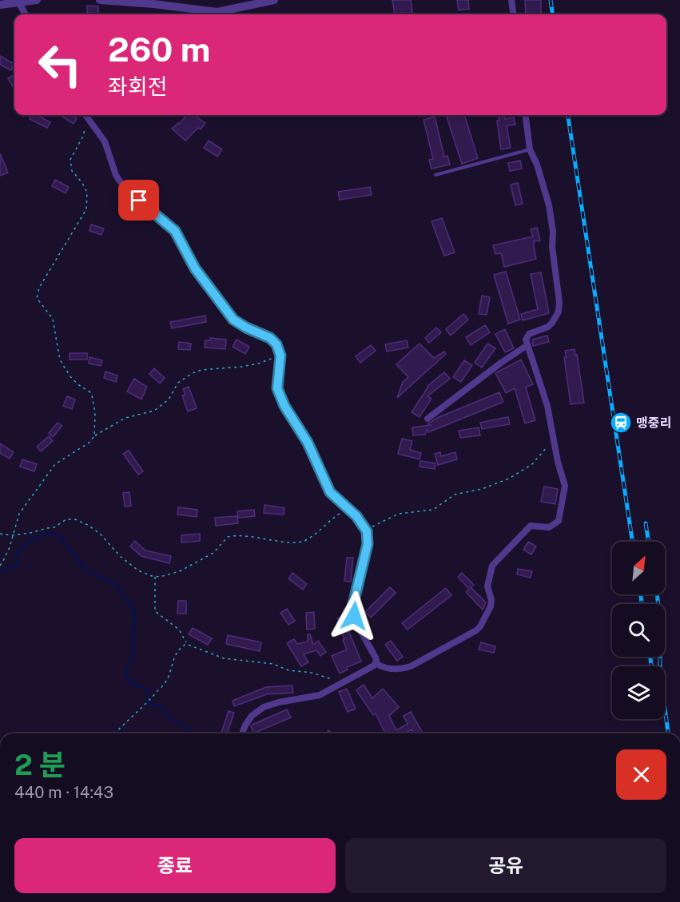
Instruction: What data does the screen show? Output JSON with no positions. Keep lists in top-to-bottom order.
{
  "places": {
    "station": ["맹중리"]
  },
  "north": "top right",
  "page": {
    "turn": ["260 m", "좌회전"],
    "heading": ["2 분", "440 m · 14:43"],
    "buttons": ["종료", "공유"]
  }
}
